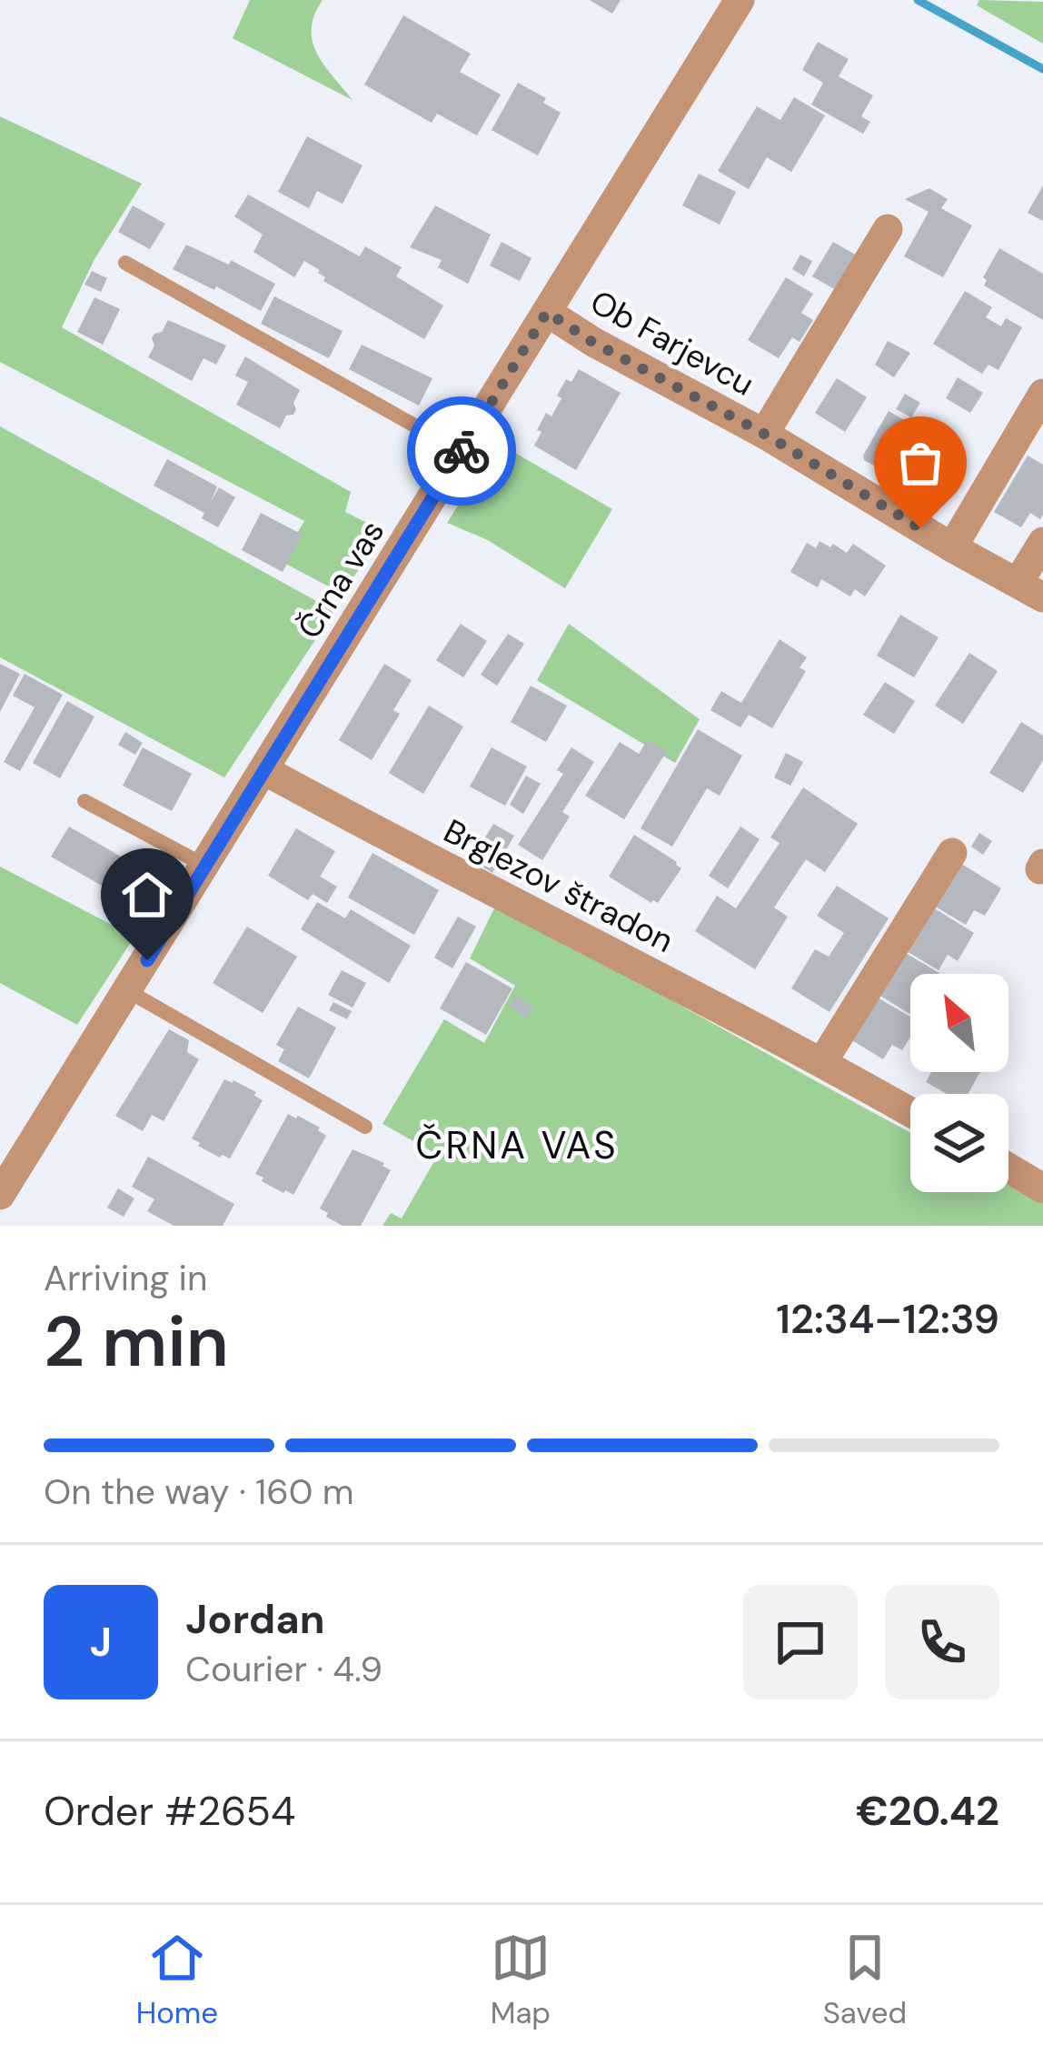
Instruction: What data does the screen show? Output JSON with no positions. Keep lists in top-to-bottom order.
{
  "streets": {
    "street": ["Ob Farjevcu", "Črna vas", "Brglezov štradon"]
  },
  "crossings": [
    ["Ob Farjevcu", "Črna vas"],
    ["Črna vas", "Brglezov štradon"]
  ],
  "districts": ["ČRNA VAS"],
  "north": "top left",
  "page": {
    "heading": ["2 min", "Arriving in", "12:34–12:39"],
    "panel": [
      "Jordan",
      "Courier · 4.9",
      "Order #2654",
      "€20.42"
    ],
    "bar": "On the way · 160 m",
    "round": "J",
    "tabs": ["Home", "Map", "Saved"]
  }
}
